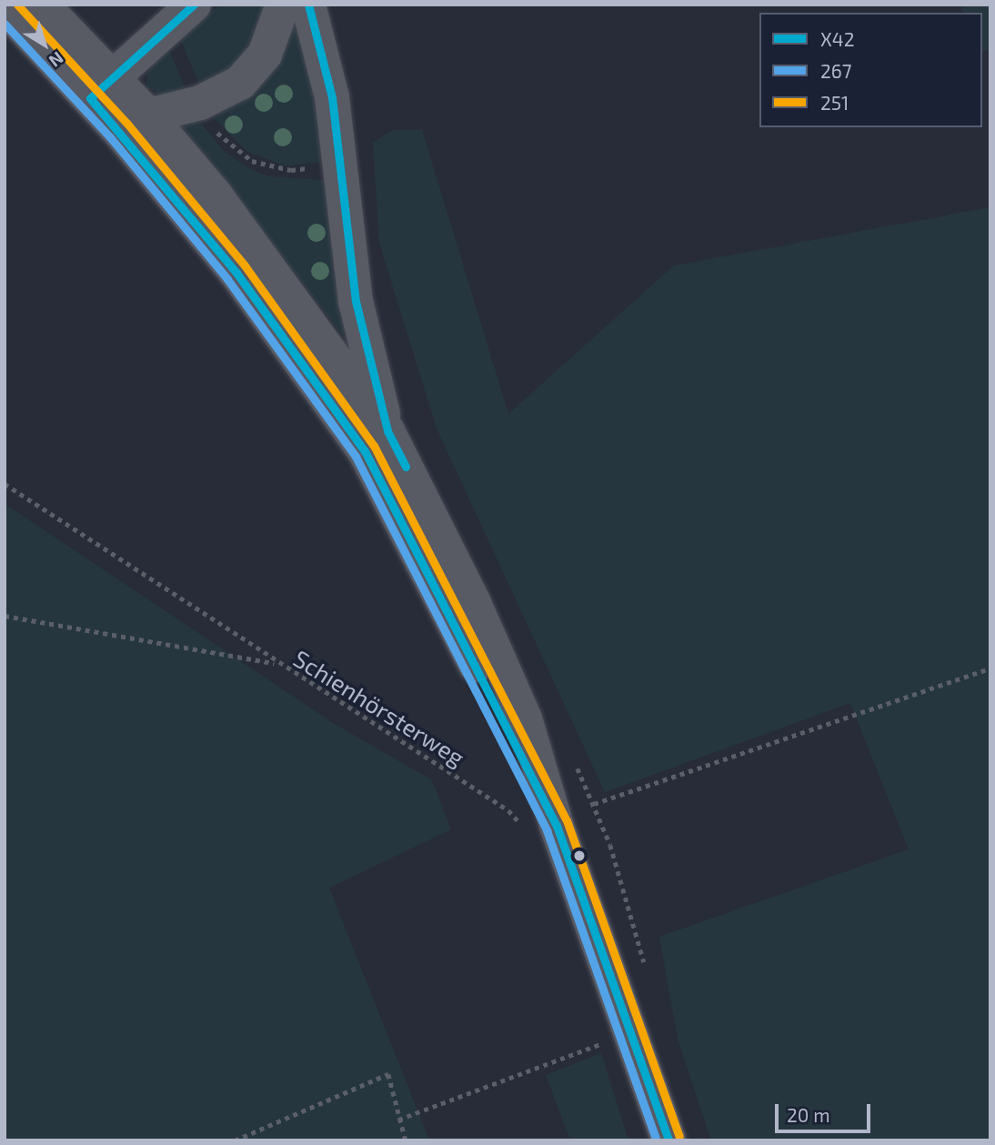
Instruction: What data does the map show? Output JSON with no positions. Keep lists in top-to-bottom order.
{
  "streets": {
    "path": ["Schienhörsterweg"]
  },
  "lines": ["transit line X42", "transit line 251", "transit line 267"],
  "legend": ["X42", "267", "251"],
  "scale_bar": "20 m",
  "north": "bottom right"
}
